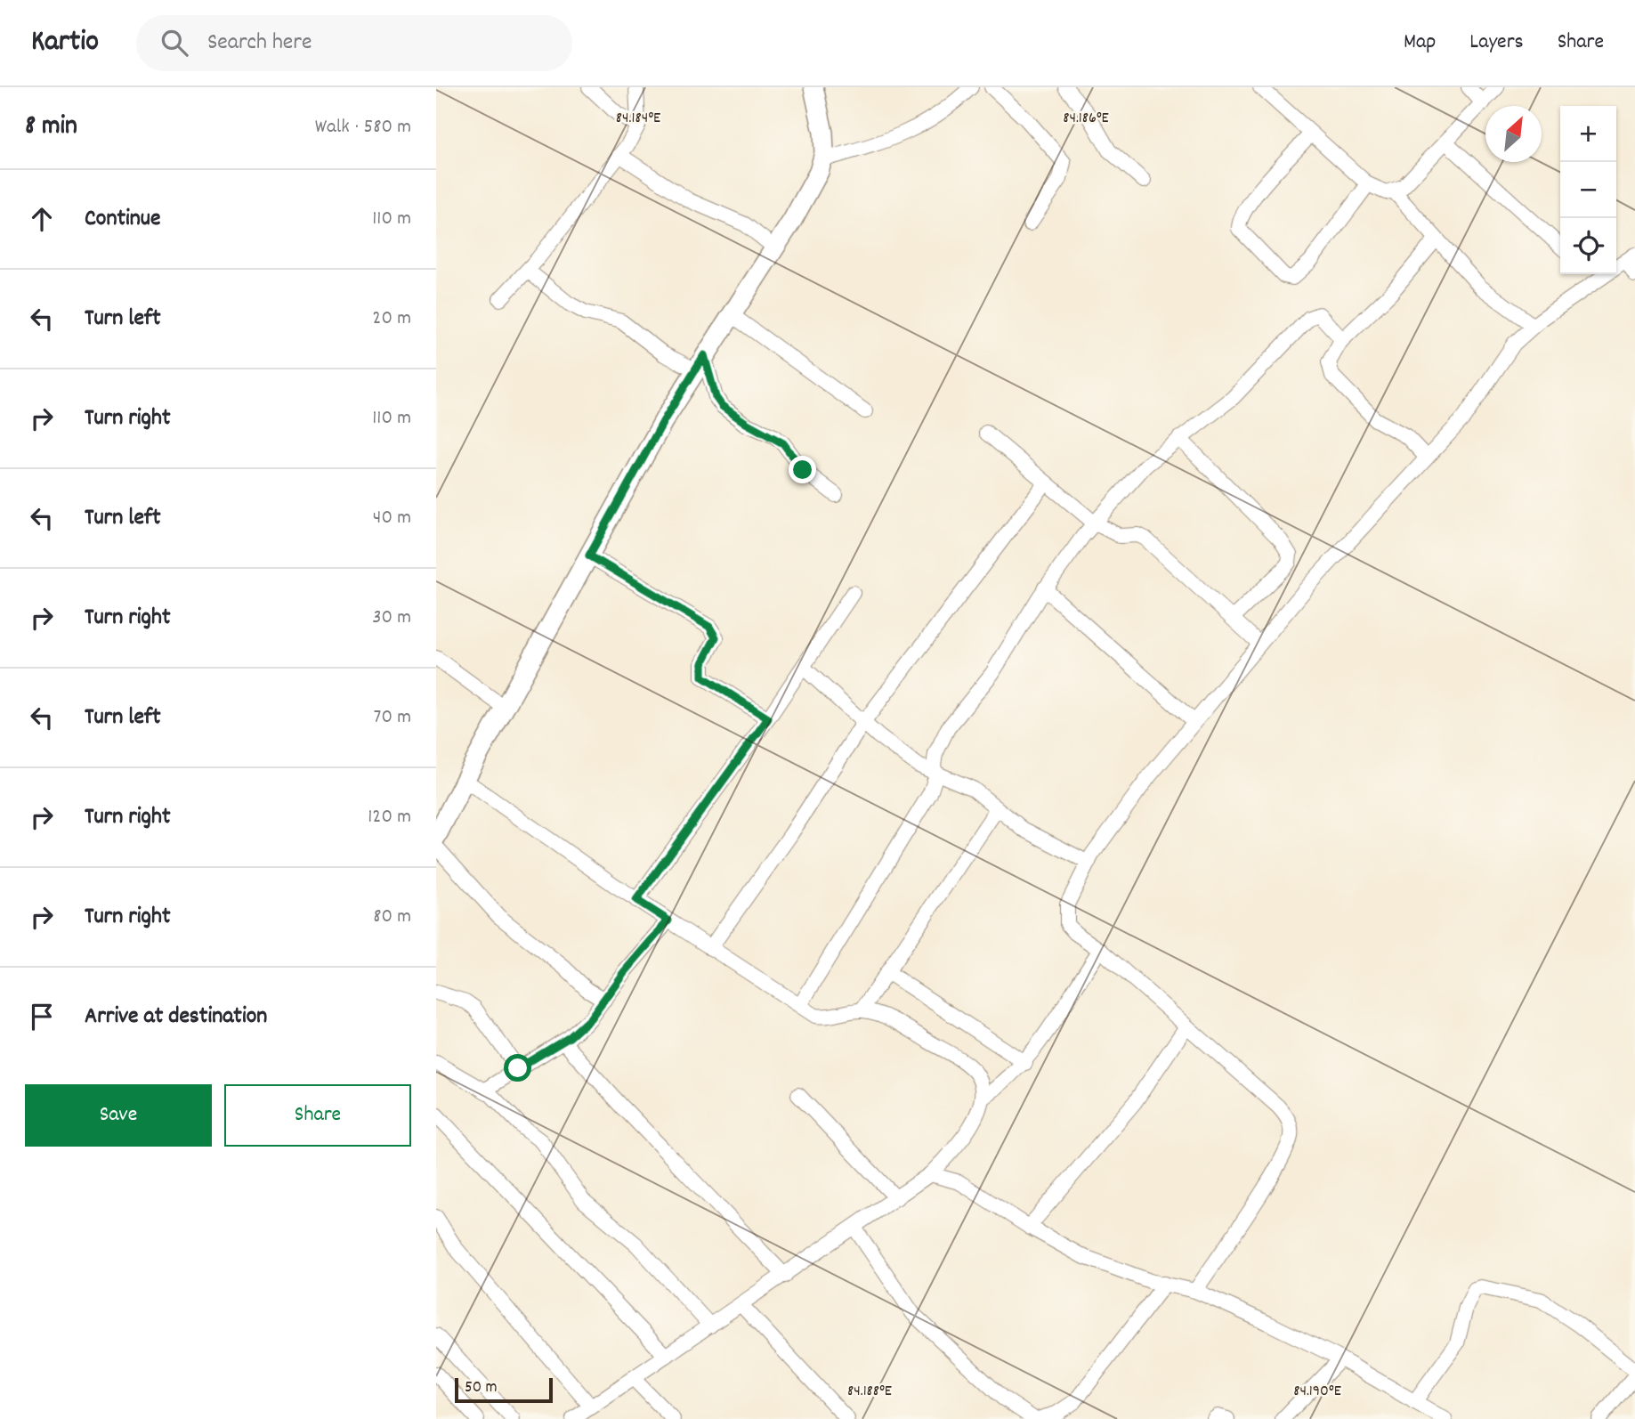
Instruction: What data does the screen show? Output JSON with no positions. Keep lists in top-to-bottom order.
{
  "scale_bar": "50 m",
  "north": "top right",
  "page": {
    "header": "Kartio",
    "search": "Search here",
    "nav": ["Map", "Layers", "Share"],
    "heading": ["8 min", "Walk · 580 m"],
    "map_buttons": ["+", "−"],
    "list": [
      ["Continue", "110 m"],
      ["Turn left", "20 m"],
      ["Turn right", "110 m"],
      ["Turn left", "40 m"],
      ["Turn right", "30 m"],
      ["Turn left", "70 m"],
      ["Turn right", "120 m"],
      ["Turn right", "80 m"],
      "Arrive at destination"
    ],
    "buttons": ["Save", "Share"],
    "scale": "50 m"
  },
  "coordinates": [
    "84.184°E",
    "84.186°E",
    "84.188°E",
    "84.190°E"
  ]
}
